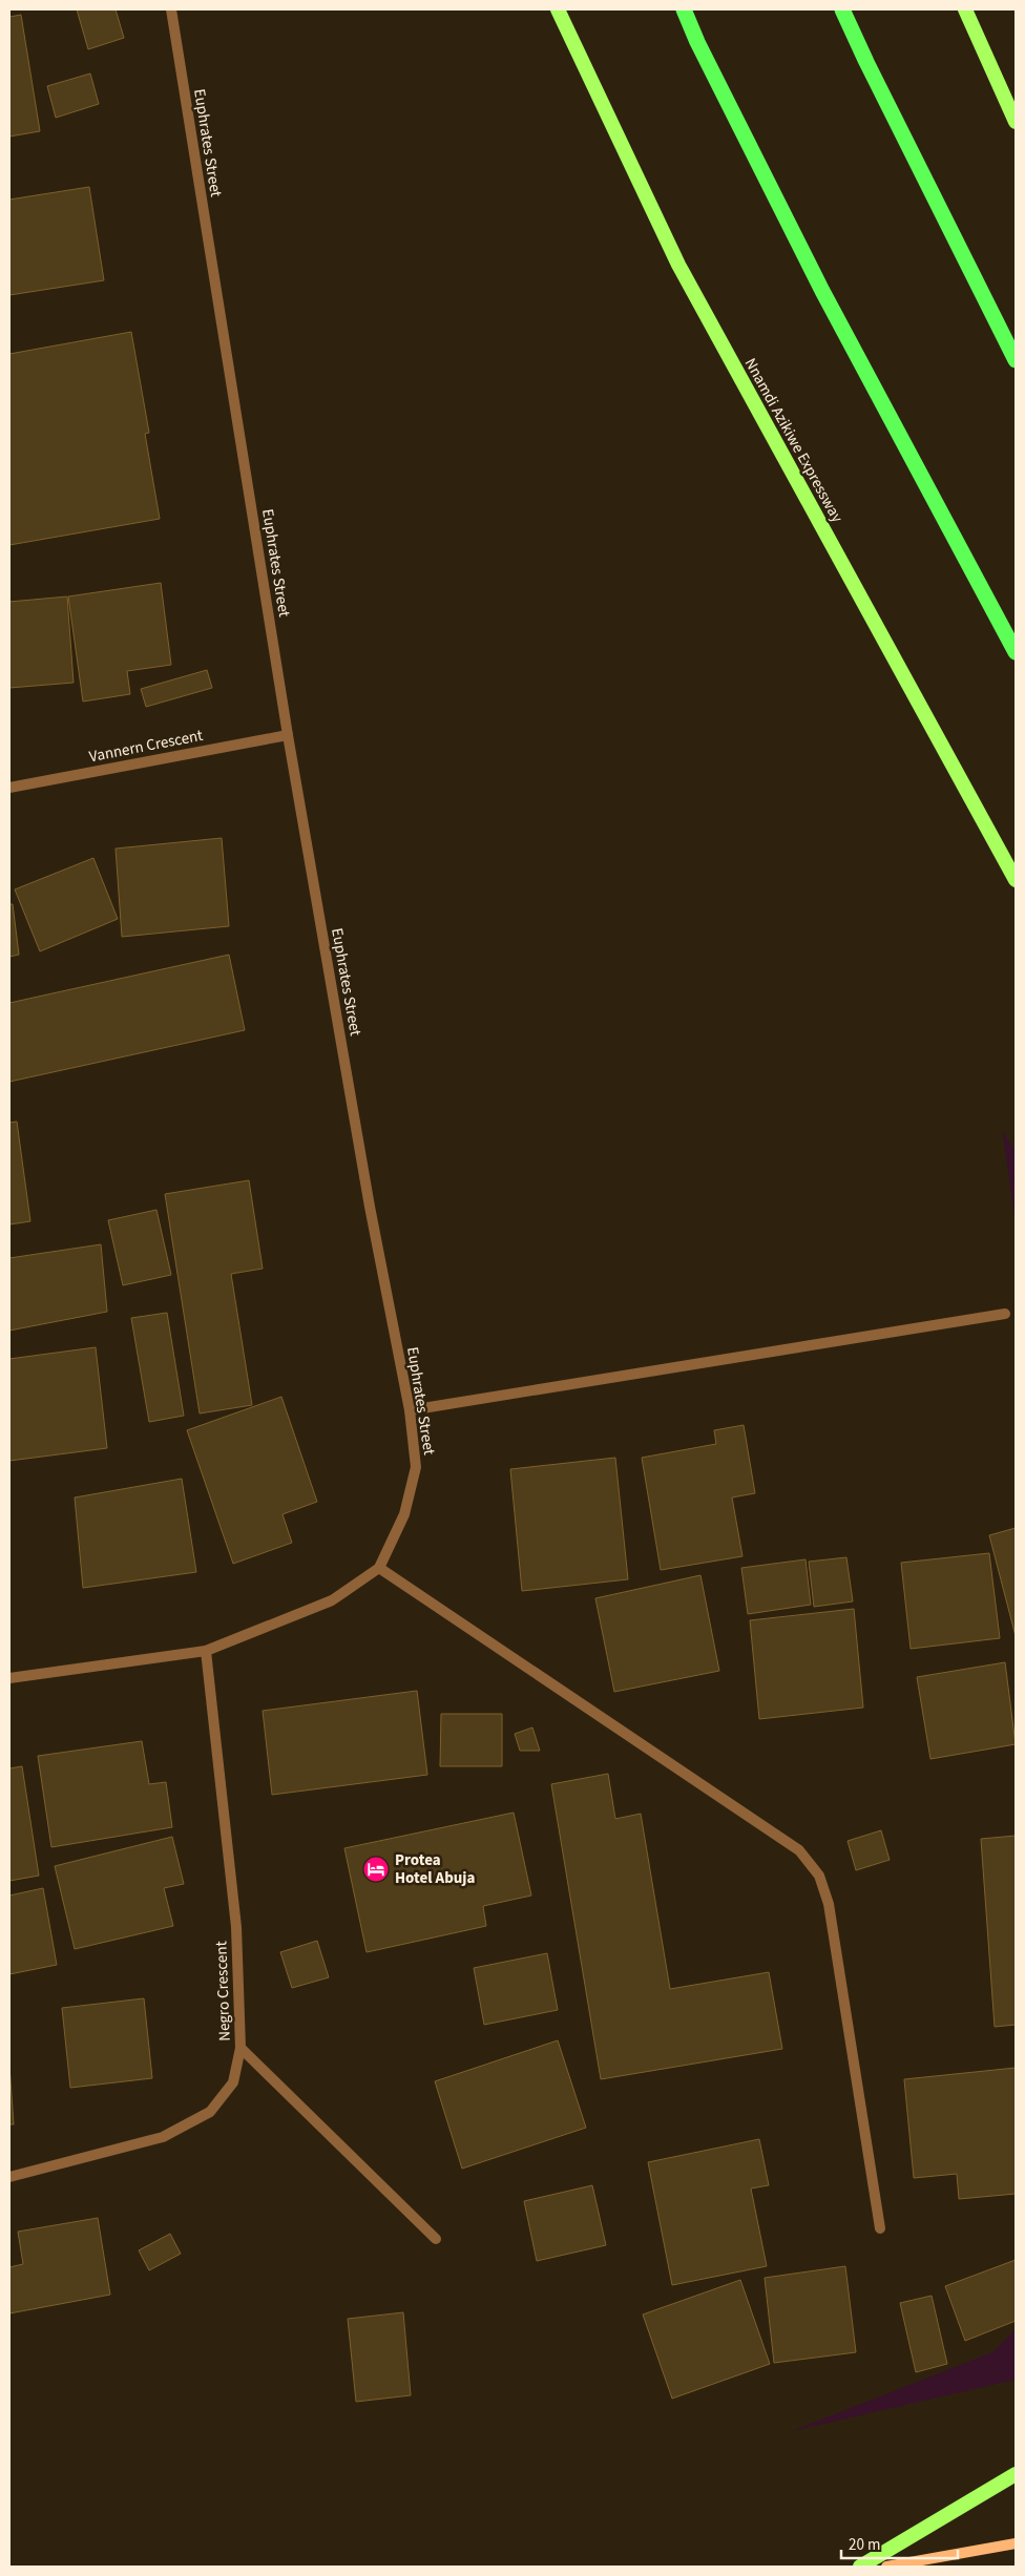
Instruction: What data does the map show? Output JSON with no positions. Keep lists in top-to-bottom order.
{
  "streets": {
    "highway": ["Nnamdi Azikiwe Expressway"],
    "street": ["Euphrates Street", "Vannern Crescent", "Negro Crescent"]
  },
  "crossings": [
    ["Euphrates Street", "Vannern Crescent"],
    ["Euphrates Street", "Negro Crescent"]
  ],
  "places": {
    "hotel": ["Protea Hotel Abuja"]
  },
  "scale_bar": "20 m"
}
